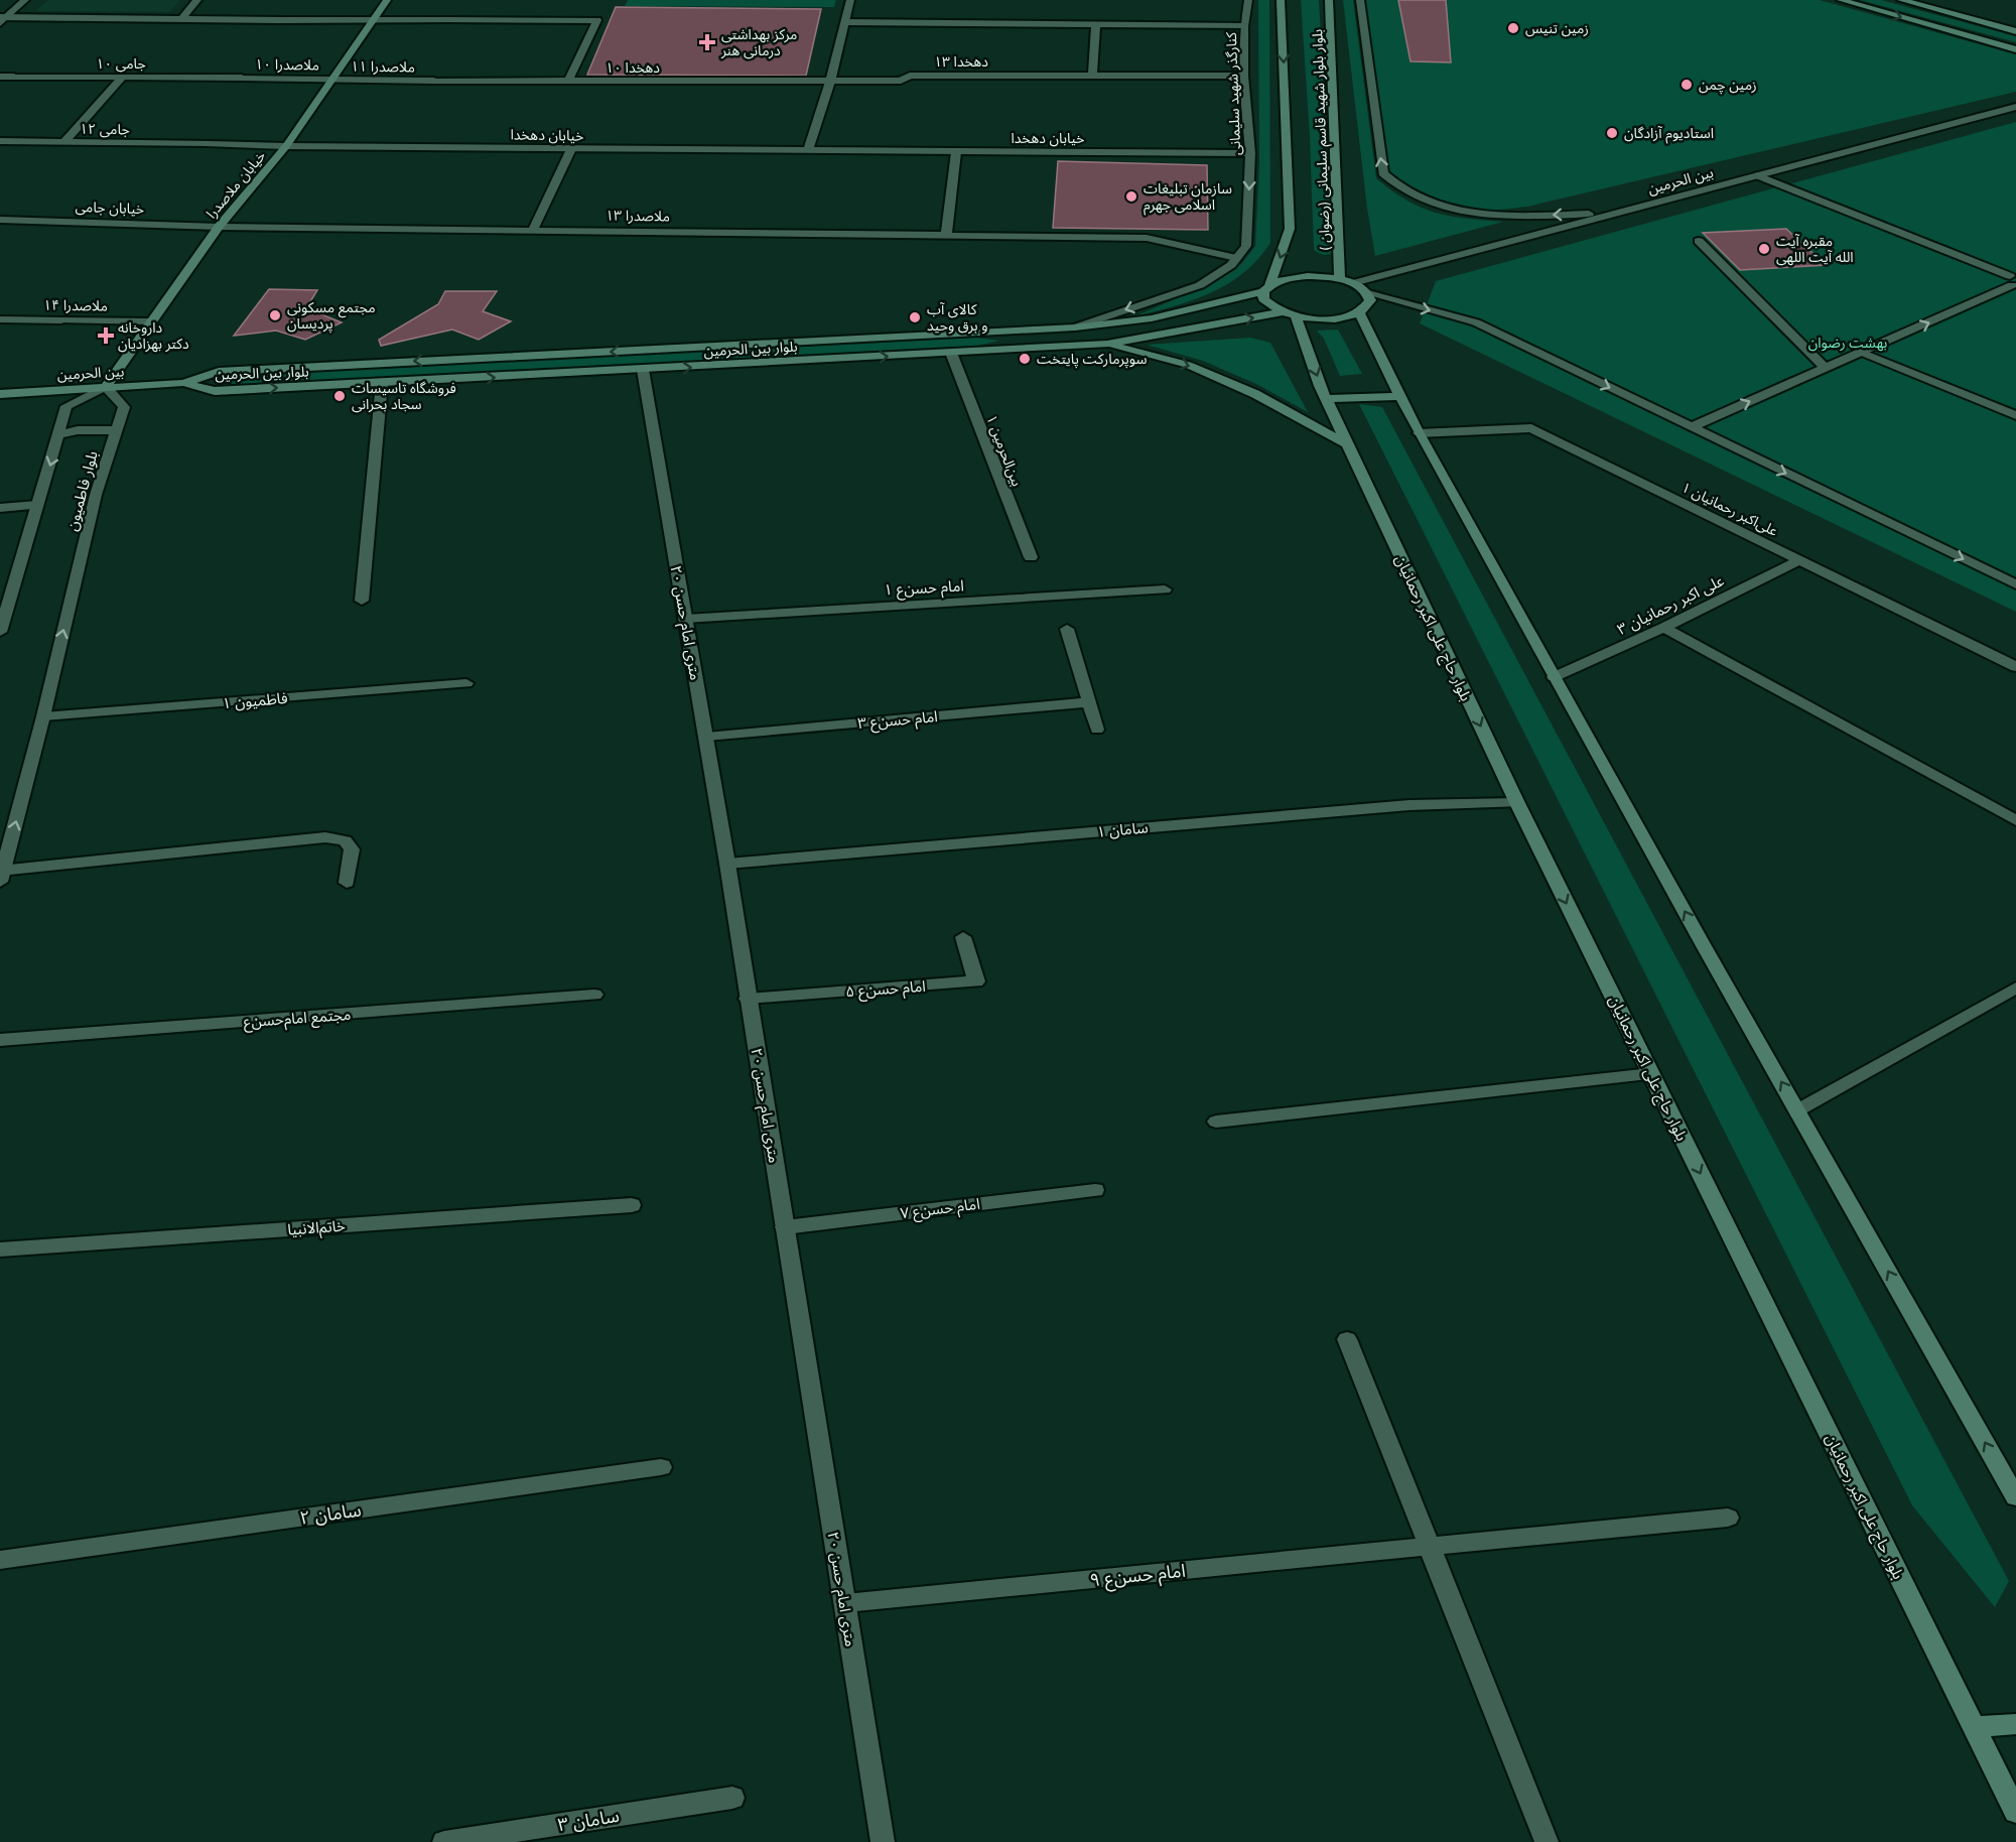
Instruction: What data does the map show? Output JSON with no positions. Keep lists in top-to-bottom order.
{
  "streets": {
    "main road": [
      "بلوار بلوار شهید قاسم سلیمانی (رضوان )",
      "بین الحرمین",
      "خیابان ملاصدرا",
      "بلوار بین الحرمین",
      "بلوار حاج علی اکبر رحمانیان"
    ],
    "street": [
      "دهخدا ۱۳",
      "جامی ۱۰",
      "ملاصدرا ۱۰",
      "ملاصدرا ۱۱",
      "دهخدا ۱۰",
      "کنارگذر شهید سلیمانی",
      "جامی ۱۲",
      "خیابان دهخدا",
      "خیابان جامی",
      "ملاصدرا ۱۳",
      "ملاصدرا ۱۴",
      "بین‌الحرمین ۱",
      "بلوار فاطمیون",
      "علی‌اکبر رحمانیان ۱",
      "امام حسن‌ع ۱",
      "علی اکبر رحمانیان ۳",
      "۲۰ متری امام حسن",
      "فاطمیون ۱",
      "امام حسن‌ع ۳",
      "سامان ۱",
      "امام حسن‌ع ۵",
      "مجتمع امام‌حسن‌ع",
      "امام حسن‌ع ۷",
      "خاتم‌الانبیا",
      "سامان ۲",
      "امام حسن‌ع ۹",
      "سامان ۳"
    ]
  },
  "crossings": [
    ["دهخدا ۱۳", "دهخدا ۱۰"],
    ["دهخدا ۱۳", "کنارگذر شهید سلیمانی"],
    ["جامی ۱۰", "ملاصدرا ۱۰"],
    ["ملاصدرا ۱۰", "ملاصدرا ۱۱"],
    ["ملاصدرا ۱۰", "خیابان ملاصدرا"],
    ["ملاصدرا ۱۱", "دهخدا ۱۰"],
    ["ملاصدرا ۱۱", "خیابان ملاصدرا"],
    ["کنارگذر شهید سلیمانی", "خیابان دهخدا"],
    ["کنارگذر شهید سلیمانی", "ملاصدرا ۱۳"],
    ["کنارگذر شهید سلیمانی", "بلوار بین الحرمین"],
    ["جامی ۱۲", "خیابان دهخدا"],
    ["جامی ۱۲", "خیابان ملاصدرا"],
    ["خیابان دهخدا", "خیابان ملاصدرا"],
    ["بلوار بلوار شهید قاسم سلیمانی (رضوان )", "بلوار بین الحرمین"],
    ["بین الحرمین", "خیابان ملاصدرا"],
    ["بین الحرمین", "بلوار بین الحرمین"],
    ["بین الحرمین", "بلوار فاطمیون"],
    ["خیابان ملاصدرا", "خیابان جامی"],
    ["خیابان ملاصدرا", "ملاصدرا ۱۳"],
    ["خیابان ملاصدرا", "ملاصدرا ۱۴"],
    ["خیابان ملاصدرا", "بلوار فاطمیون"],
    ["خیابان جامی", "ملاصدرا ۱۳"],
    ["بلوار بین الحرمین", "بین‌الحرمین ۱"],
    ["بلوار بین الحرمین", "۲۰ متری امام حسن"],
    ["بلوار بین الحرمین", "بلوار حاج علی اکبر رحمانیان"],
    ["بلوار فاطمیون", "فاطمیون ۱"],
    ["علی‌اکبر رحمانیان ۱", "علی اکبر رحمانیان ۳"],
    ["امام حسن‌ع ۱", "۲۰ متری امام حسن"],
    ["۲۰ متری امام حسن", "امام حسن‌ع ۳"],
    ["۲۰ متری امام حسن", "سامان ۱"],
    ["۲۰ متری امام حسن", "امام حسن‌ع ۵"],
    ["۲۰ متری امام حسن", "امام حسن‌ع ۷"],
    ["۲۰ متری امام حسن", "امام حسن‌ع ۹"],
    ["بلوار حاج علی اکبر رحمانیان", "سامان ۱"]
  ],
  "one_way": ["کنارگذر شهید سلیمانی"],
  "parks": ["بهشت رضوان"],
  "places": {
    "other": [
      "زمین تنیس",
      "زمین چمن",
      "استادیوم آزادگان",
      "سازمان تبلیغات اسلامی جهرم",
      "مقبره آیت الله آیت اللهی",
      "مجتمع مسکونی پردیسان",
      "کالای آب و برق وحید",
      "سوپرمارکت پایتخت",
      "فروشگاه تاسیسات سجاد بحرانی"
    ],
    "health": ["مرکز بهداشتی درمانی هنر", "داروخانه دکتر بهزادیان"]
  }
}
